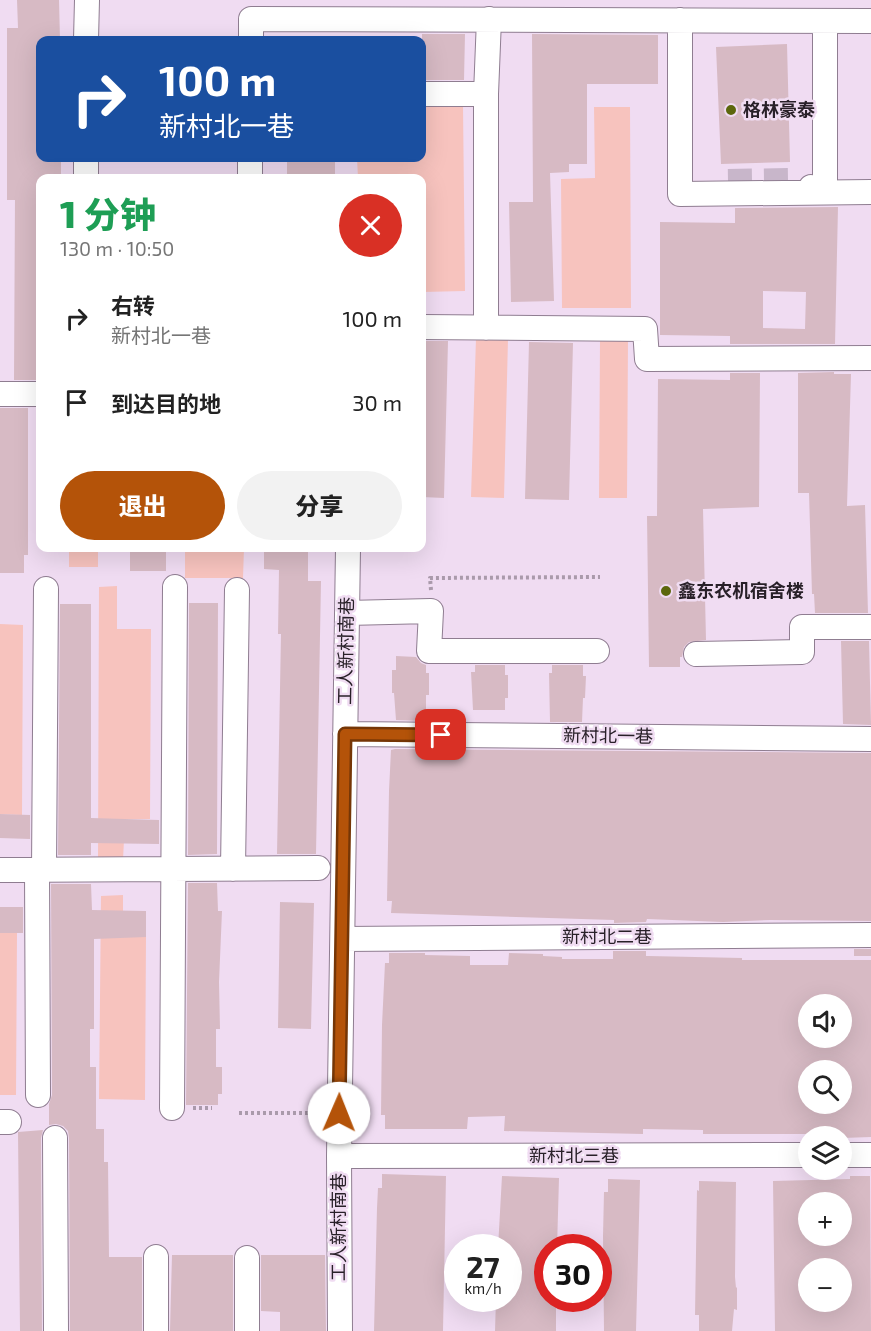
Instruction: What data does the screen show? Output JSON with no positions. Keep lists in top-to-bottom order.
{
  "streets": {
    "street": [
      "工人新村南巷",
      "新村北一巷",
      "新村北二巷",
      "新村北三巷"
    ]
  },
  "crossings": [
    ["工人新村南巷", "新村北一巷"],
    ["工人新村南巷", "新村北二巷"],
    ["工人新村南巷", "新村北三巷"]
  ],
  "places": ["格林豪泰", "鑫东农机宿舍楼"],
  "page": {
    "turn": ["100 m", "新村北一巷"],
    "heading": ["1 分钟", "130 m · 10:50"],
    "list": [
      {
        "name": "右转",
        "note": "新村北一巷",
        "value": "100 m"
      },
      {
        "name": "到达目的地",
        "value": "30 m"
      }
    ],
    "buttons": ["退出", "分享"],
    "map_buttons": ["+", "−"],
    "speed": "27 km/h",
    "limit": "30"
  }
}
